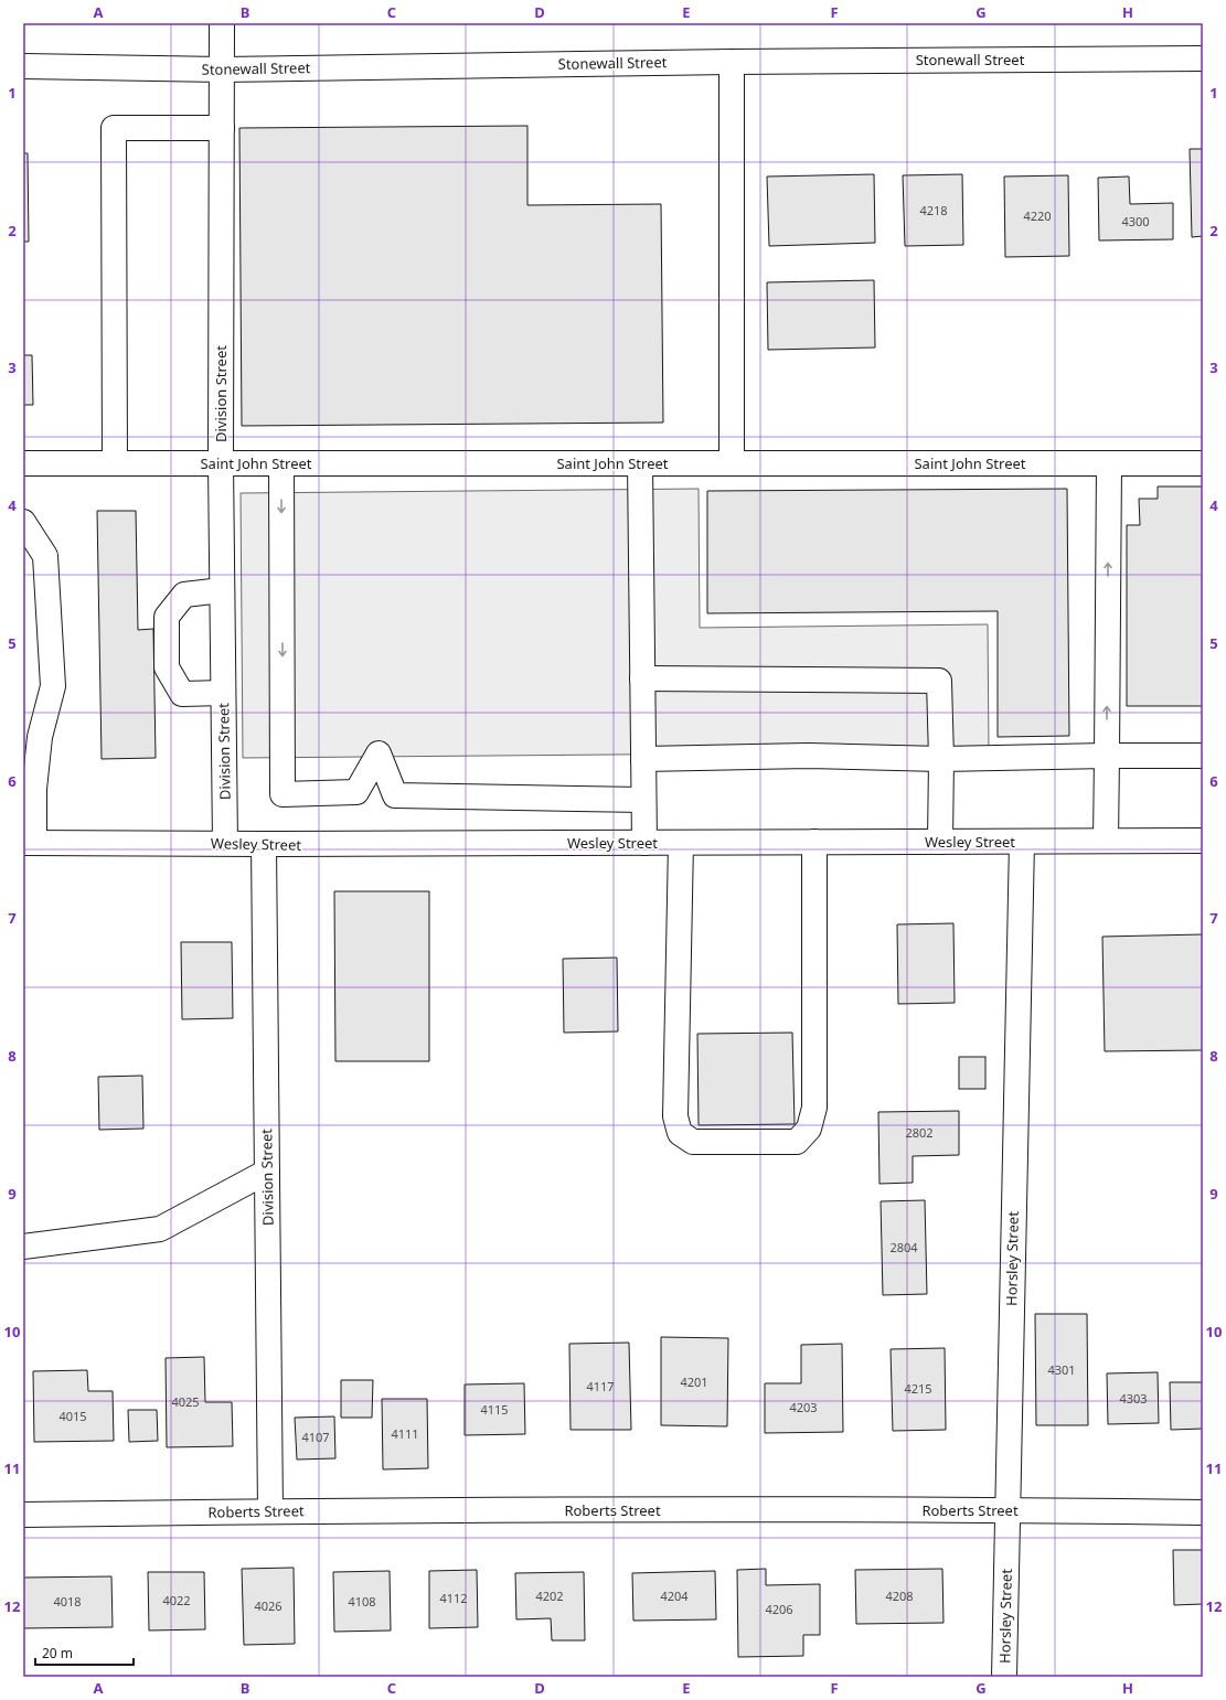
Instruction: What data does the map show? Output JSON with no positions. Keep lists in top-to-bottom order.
{
  "streets": {
    "street": [
      "Stonewall Street",
      "Division Street",
      "Saint John Street",
      "Wesley Street",
      "Horsley Street",
      "Roberts Street"
    ]
  },
  "crossings": [
    ["Stonewall Street", "Division Street"],
    ["Division Street", "Saint John Street"],
    ["Division Street", "Wesley Street"],
    ["Division Street", "Roberts Street"],
    ["Wesley Street", "Horsley Street"],
    ["Horsley Street", "Roberts Street"]
  ],
  "house_numbers": [
    "4218",
    "4220",
    "4300",
    "2802",
    "2804",
    "4301",
    "4201",
    "4117",
    "4215",
    "4303",
    "4025",
    "4203",
    "4115",
    "4015",
    "4111",
    "4107",
    "4202",
    "4204",
    "4208",
    "4112",
    "4022",
    "4018",
    "4108",
    "4026",
    "4206"
  ],
  "scale_bar": "20 m",
  "grid": {
    "columns": [
      "A",
      "B",
      "C",
      "D",
      "E",
      "F",
      "G",
      "H"
    ],
    "rows": [
      "1",
      "2",
      "3",
      "4",
      "5",
      "6",
      "7",
      "8",
      "9",
      "10",
      "11",
      "12"
    ]
  }
}
